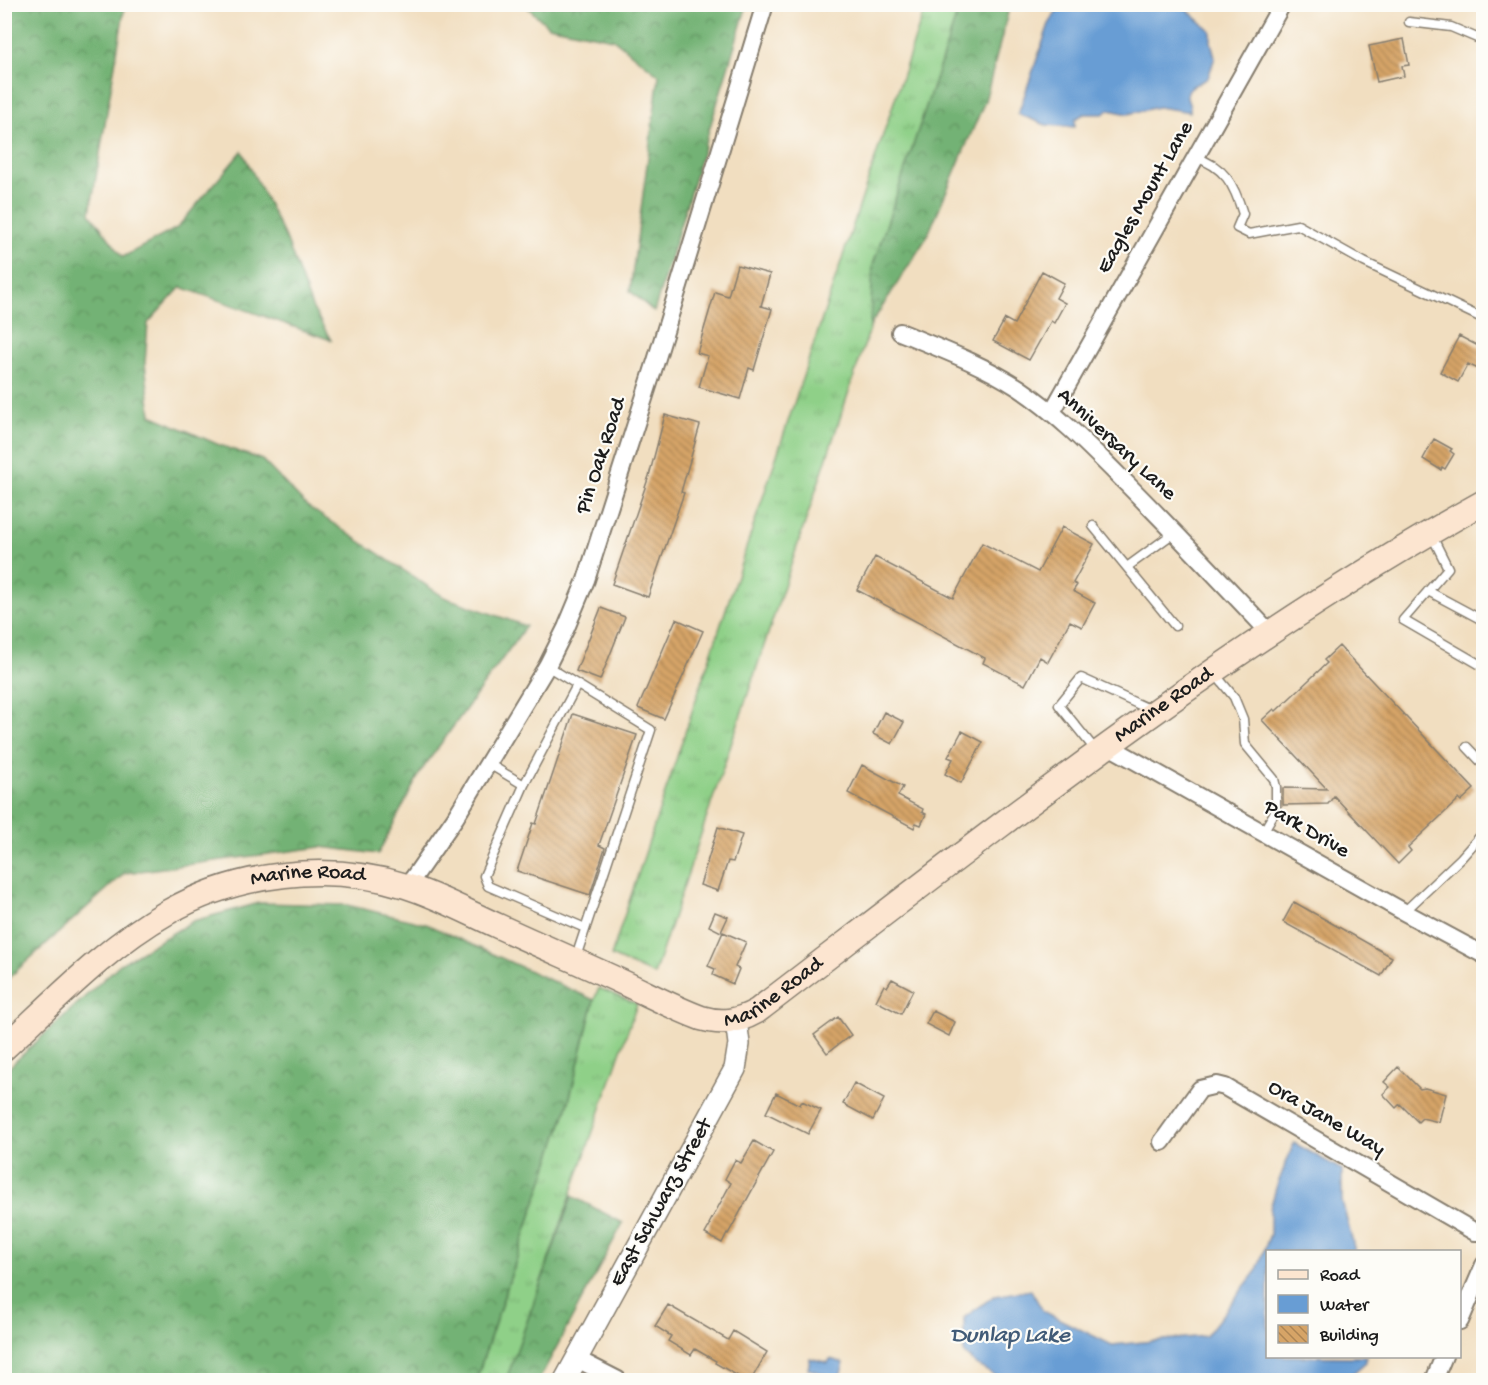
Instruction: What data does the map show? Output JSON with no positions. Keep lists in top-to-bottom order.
{
  "streets": {
    "main road": ["Marine Road"],
    "street": [
      "Eagles Mount Lane",
      "Anniversary Lane",
      "Pin Oak Road",
      "Park Drive",
      "Ora Jane Way",
      "East Schwarz Street"
    ]
  },
  "crossings": [
    ["Eagles Mount Lane", "Anniversary Lane"],
    ["Anniversary Lane", "Marine Road"],
    ["Pin Oak Road", "Marine Road"],
    ["Marine Road", "Park Drive"],
    ["Marine Road", "East Schwarz Street"]
  ],
  "water": ["Dunlap Lake"],
  "legend": ["Road", "Water", "Building"]
}
